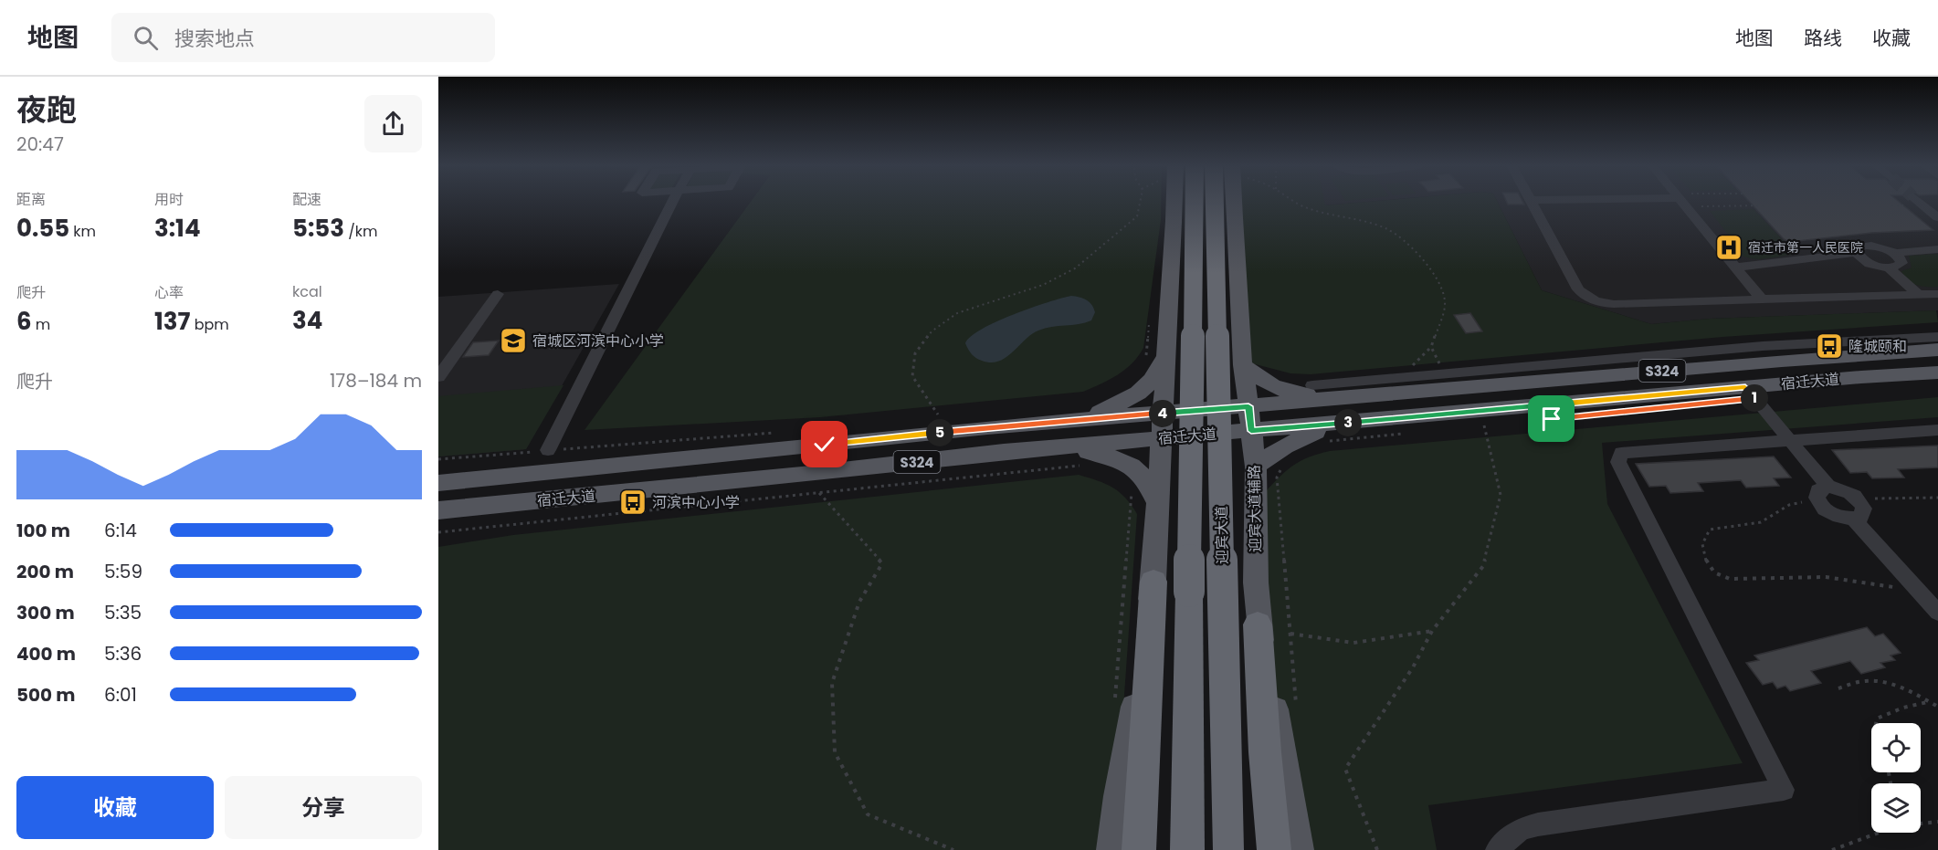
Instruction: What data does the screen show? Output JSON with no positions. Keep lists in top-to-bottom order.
{
  "streets": {
    "highway": ["迎宾大道"],
    "main road": ["S324", "宿迁大道", "迎宾大道辅路"]
  },
  "crossings": [
    ["宿迁大道", "迎宾大道辅路"],
    ["迎宾大道辅路", "迎宾大道"]
  ],
  "places": {
    "hospital": ["宿迁市第一人民医院"],
    "school or university": ["宿城区河滨中心小学"],
    "bus stop": ["隆城颐和", "河滨中心小学"]
  },
  "page": {
    "header": "地图",
    "search": "搜索地点",
    "nav": ["地图", "路线", "收藏"],
    "heading": ["夜跑", "20:47"],
    "stats": [
      ["距离", "0.55 km"],
      ["用时", "3:14"],
      ["配速", "5:53 /km"],
      ["爬升", "6 m"],
      ["心率", "137 bpm"],
      ["kcal", "34"]
    ],
    "chart": ["爬升", "178–184 m"],
    "pins": [
      "1",
      "4",
      "3",
      "5"
    ],
    "list": [
      {
        "name": "100 m",
        "note": "6:14"
      },
      {
        "name": "200 m",
        "note": "5:59"
      },
      {
        "name": "300 m",
        "note": "5:35"
      },
      {
        "name": "400 m",
        "note": "5:36"
      },
      {
        "name": "500 m",
        "note": "6:01"
      }
    ],
    "buttons": ["收藏", "分享"]
  }
}
